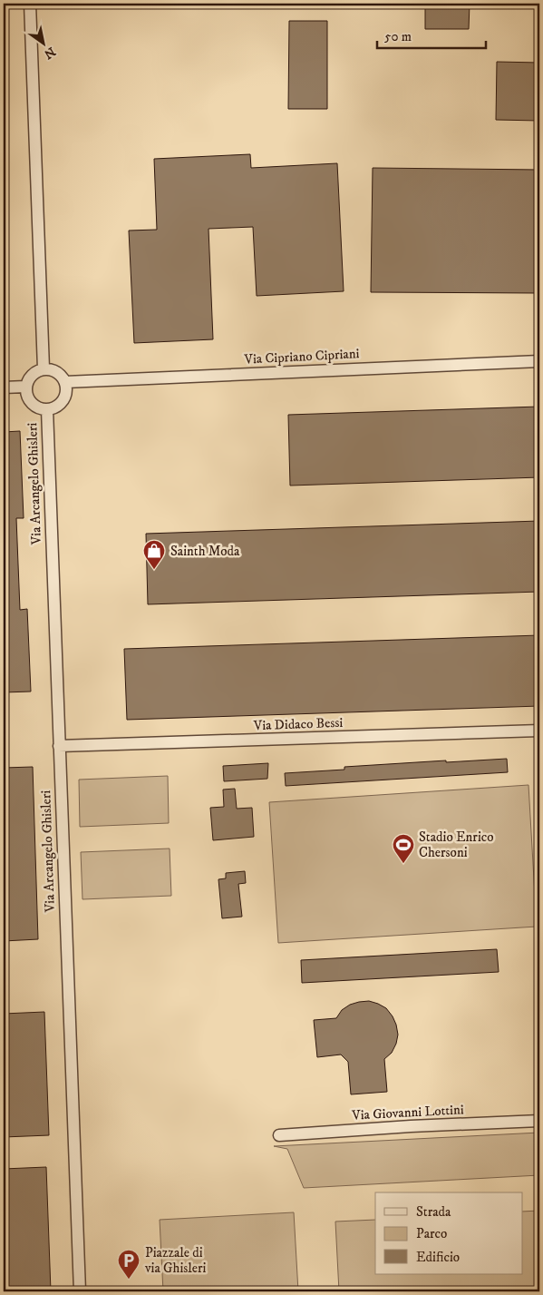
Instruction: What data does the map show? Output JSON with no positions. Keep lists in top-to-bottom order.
{
  "streets": {
    "street": [
      "Via Cipriano Cipriani",
      "Via Arcangelo Ghisleri",
      "Via Didaco Bessi",
      "Via Giovanni Lottini"
    ]
  },
  "crossings": [
    ["Via Cipriano Cipriani", "Via Arcangelo Ghisleri"],
    ["Via Arcangelo Ghisleri", "Via Didaco Bessi"]
  ],
  "places": {
    "shop": ["Sainth Moda"],
    "sports": ["Stadio Enrico Chersoni"],
    "parking": ["Piazzale di via Ghisleri"]
  },
  "legend": ["Strada", "Parco", "Edificio"],
  "scale_bar": "50 m",
  "north": "bottom right"
}
